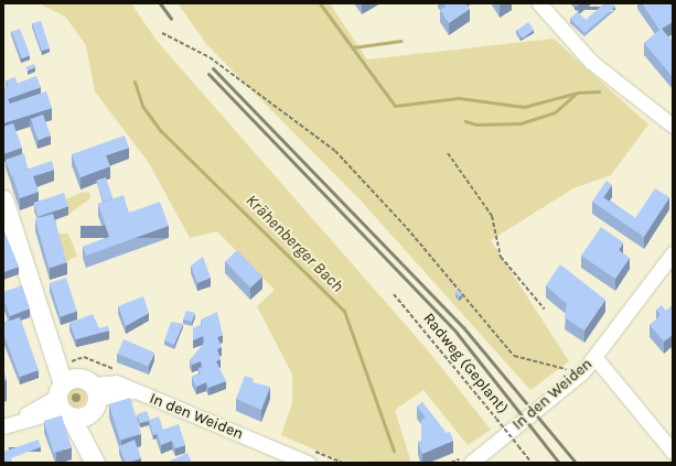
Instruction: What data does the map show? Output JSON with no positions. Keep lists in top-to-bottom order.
{
  "streets": {
    "street": ["In den Weiden"],
    "path": ["Radweg (Geplant)"]
  },
  "water": ["Krähenberger Bach"]
}
